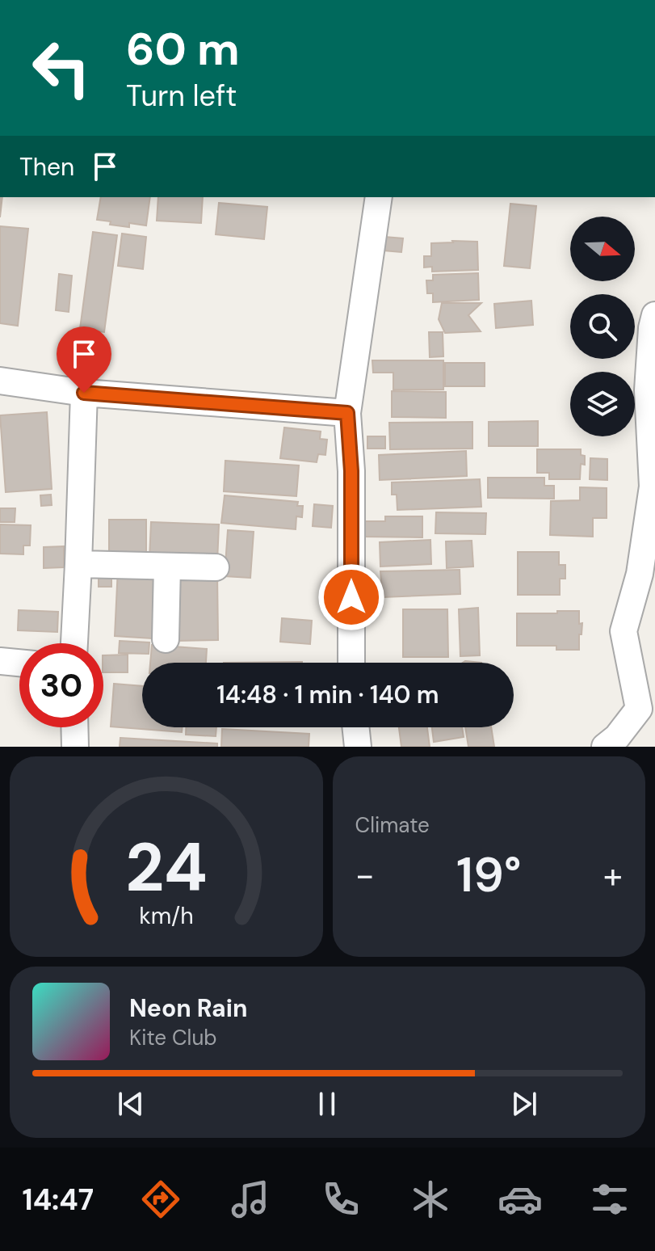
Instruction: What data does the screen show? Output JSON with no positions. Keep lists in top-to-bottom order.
{
  "north": "right",
  "page": {
    "turn": ["60 m", "Turn left"],
    "then": "Then",
    "limit": "30",
    "trip": "14:48 · 1 min · 140 m",
    "tile": "Climate",
    "heat": ["−", "19°", "+"],
    "song": ["Neon Rain", "Kite Club"],
    "tabs": "14:47",
    "gauge": ["24", "km/h"]
  }
}
